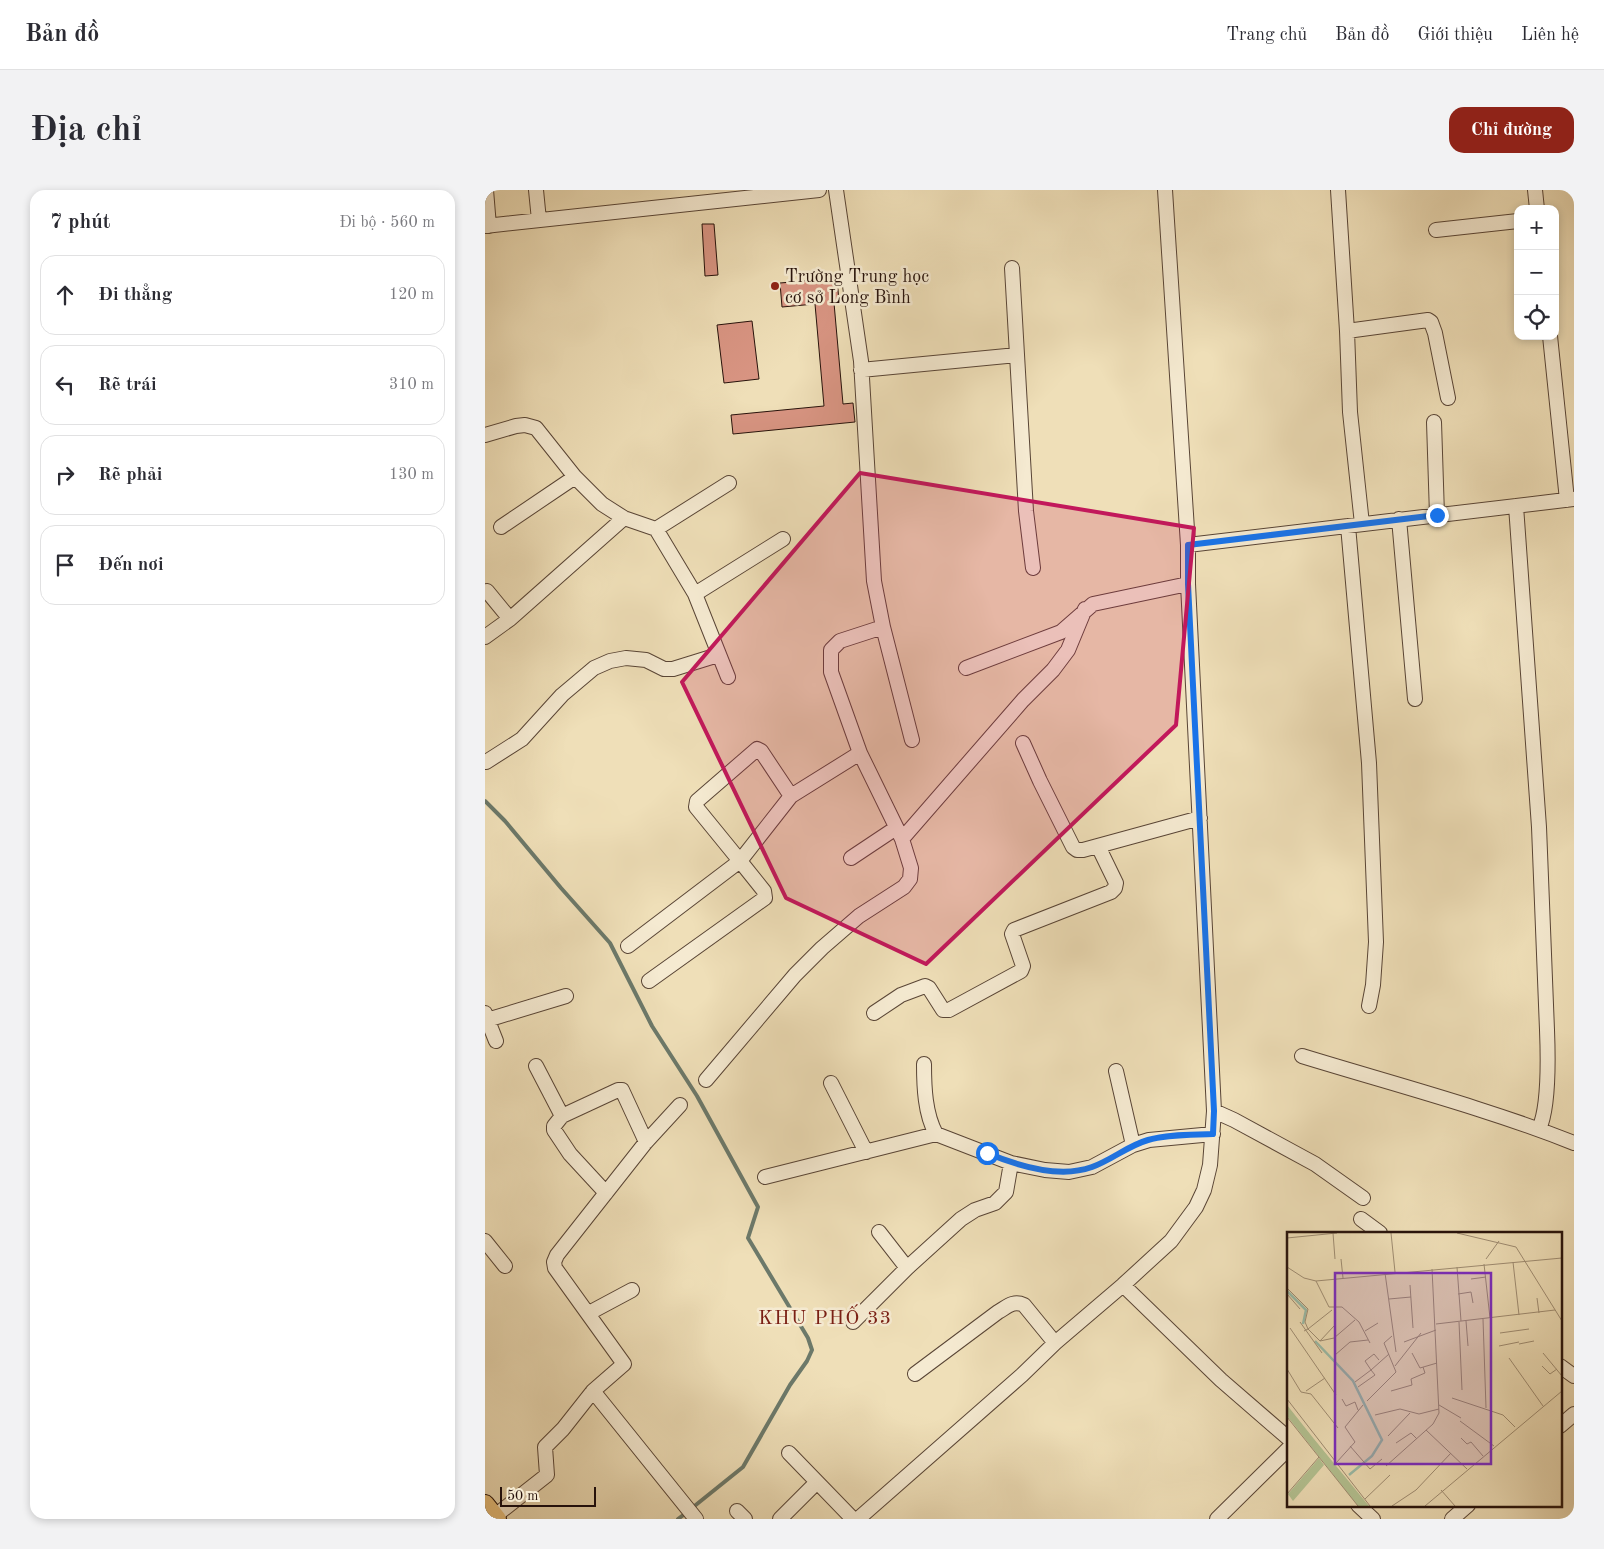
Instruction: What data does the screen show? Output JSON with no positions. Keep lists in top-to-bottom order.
{
  "districts": ["KHU PHỐ 33"],
  "places": ["Trường Trung học cơ sở Long Bình"],
  "scale_bar": "50 m",
  "page": {
    "header": "Bản đồ",
    "nav": [
      "Trang chủ",
      "Bản đồ",
      "Giới thiệu",
      "Liên hệ"
    ],
    "buttons": "Chỉ đường",
    "title": "Địa chỉ",
    "heading": ["7 phút", "Đi bộ · 560 m"],
    "map_buttons": ["+", "−"],
    "list": [
      ["Đi thẳng", "120 m"],
      ["Rẽ trái", "310 m"],
      ["Rẽ phải", "130 m"],
      "Đến nơi"
    ],
    "scale": "50 m"
  }
}
